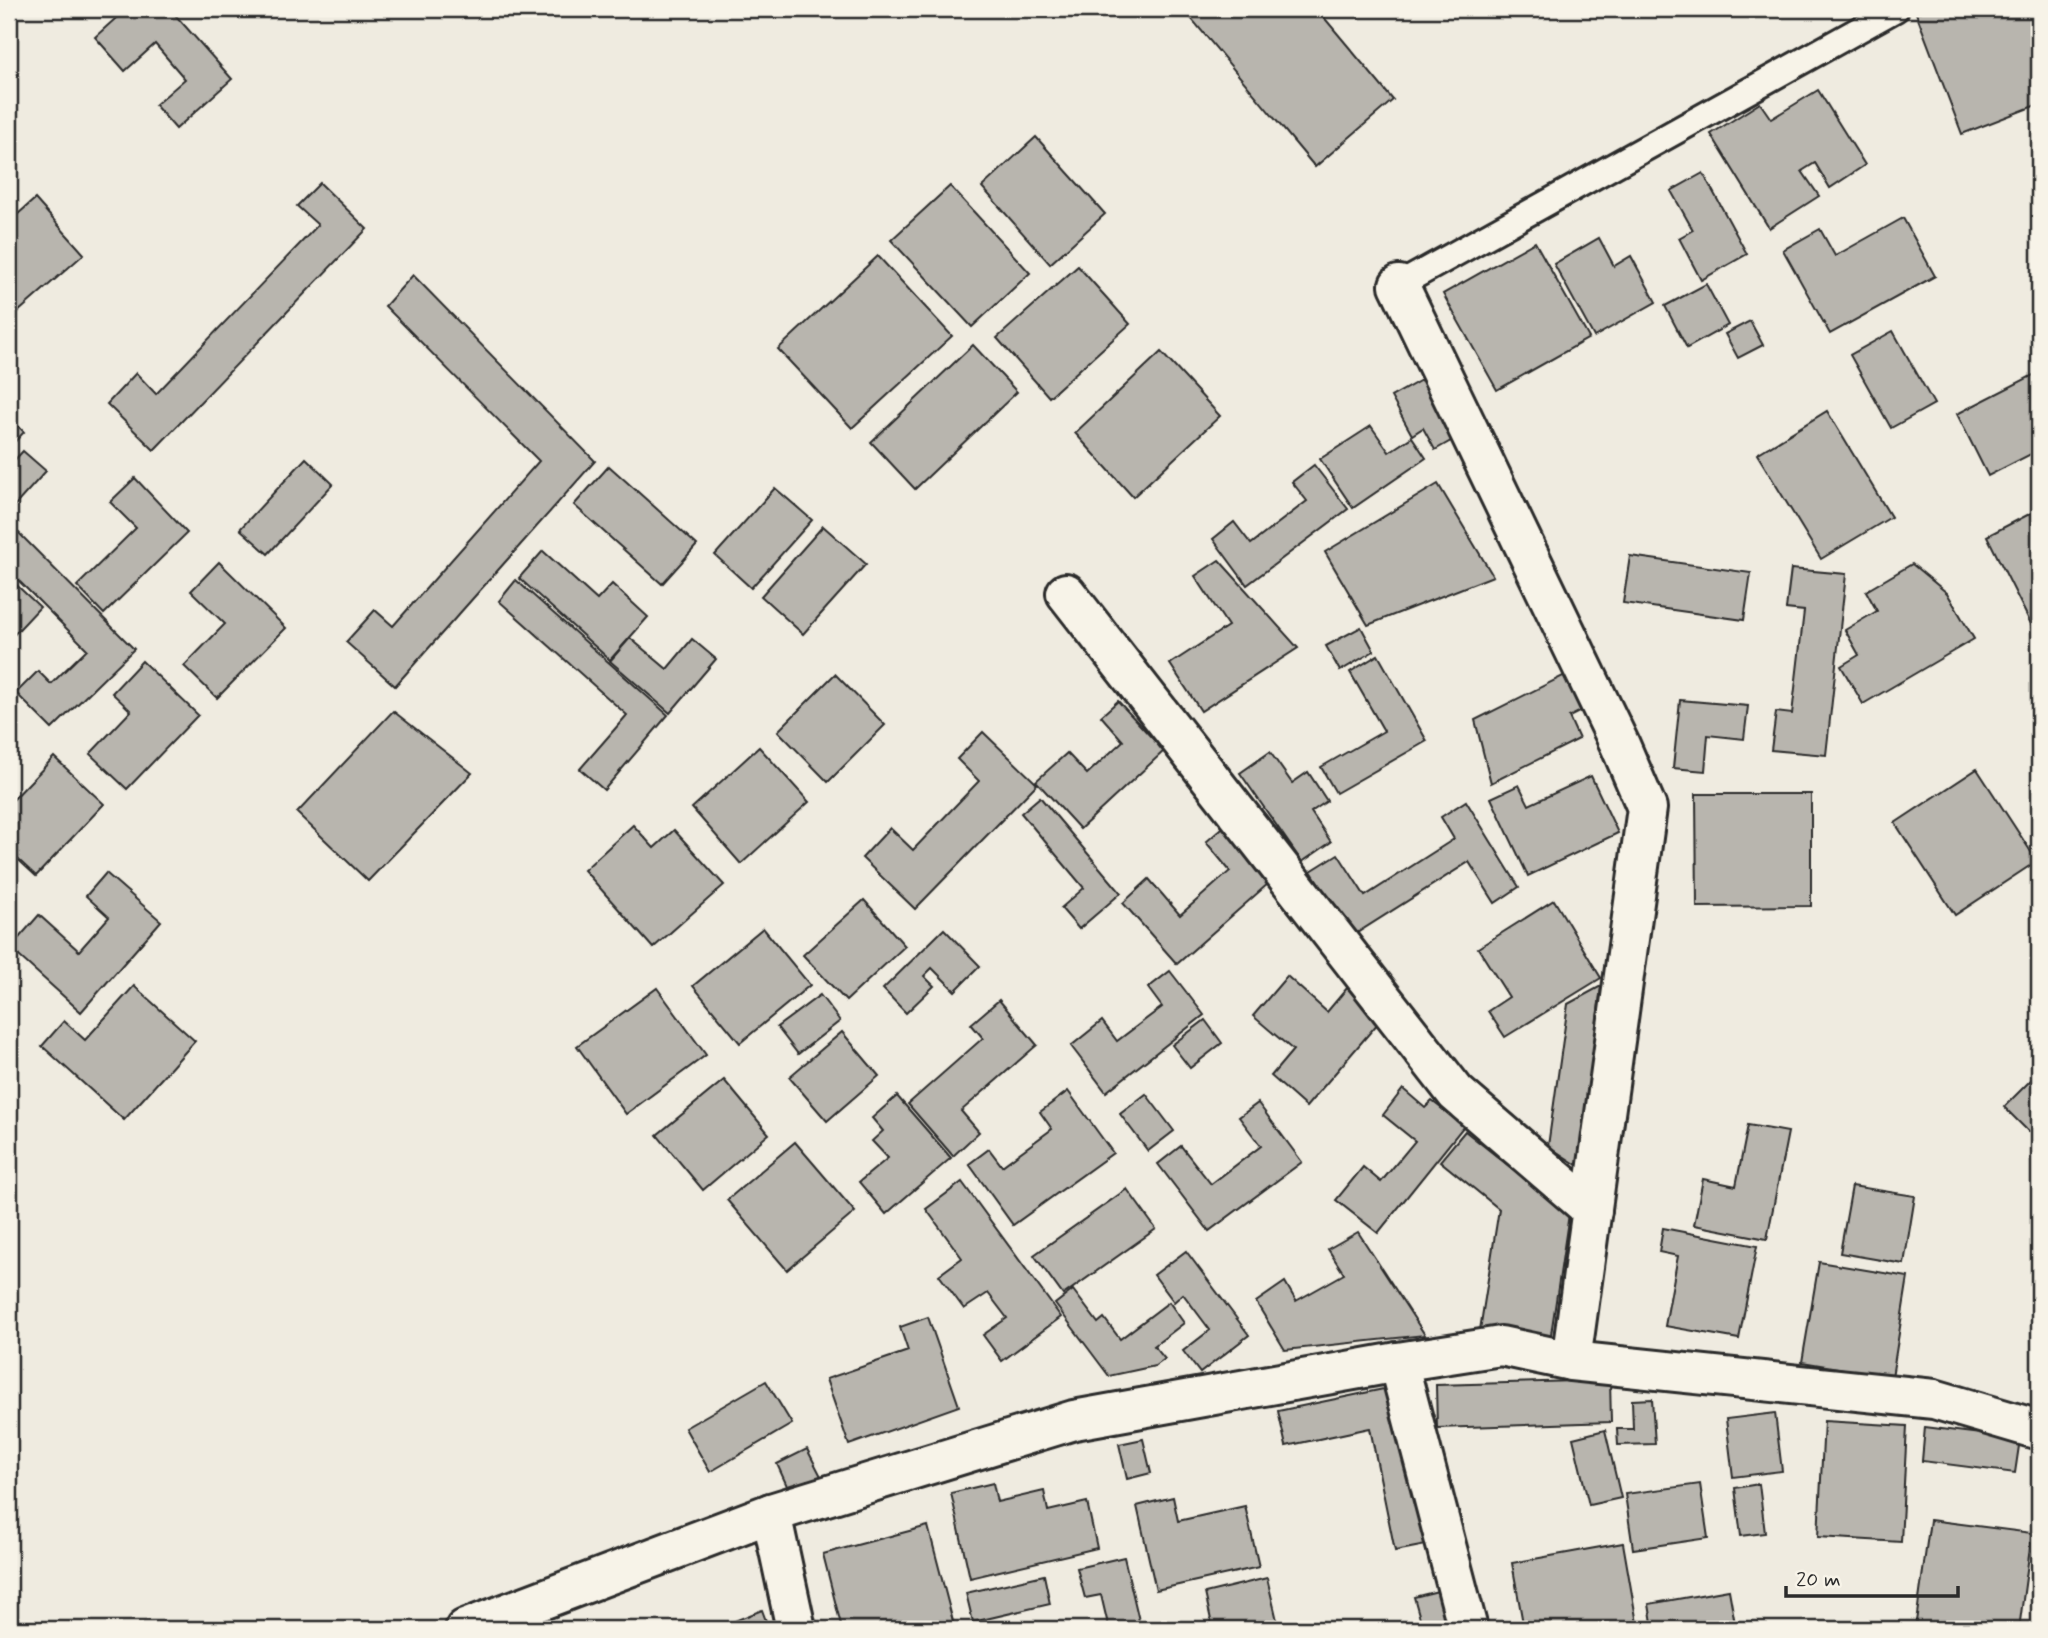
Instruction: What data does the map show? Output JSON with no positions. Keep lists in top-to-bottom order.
{
  "scale_bar": "20 m"
}
